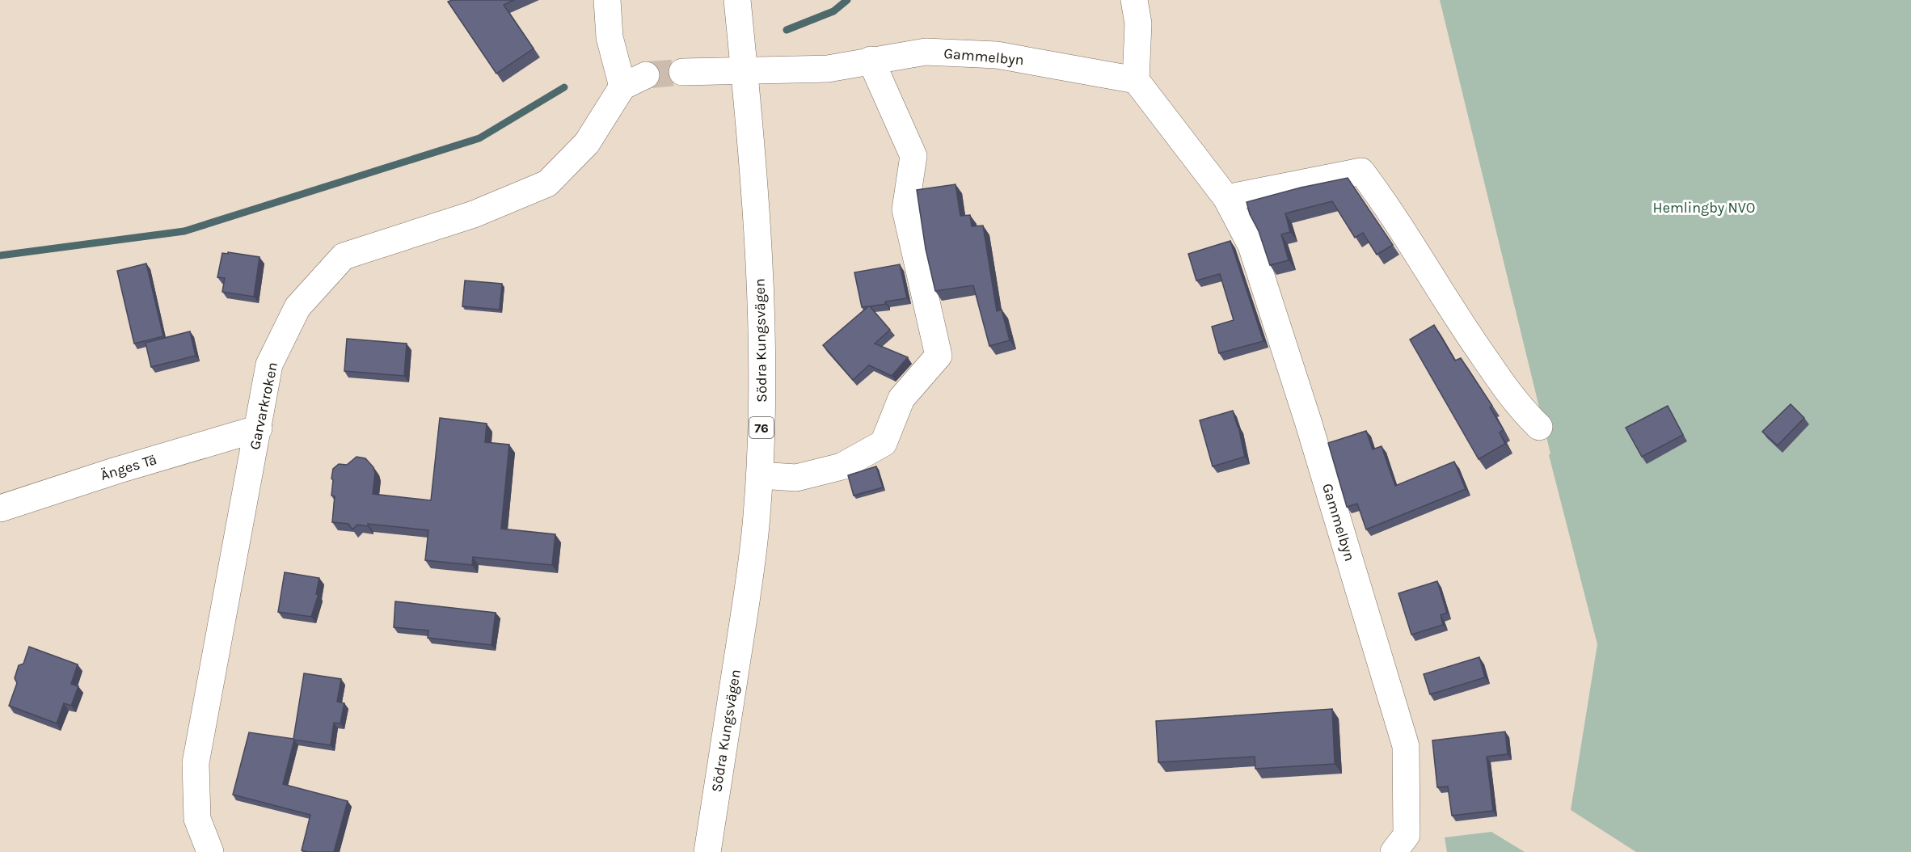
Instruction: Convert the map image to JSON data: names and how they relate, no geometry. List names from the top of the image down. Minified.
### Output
{"streets":{"street":["Gammelbyn","Södra Kungsvägen","Garvarkroken","76","Änges Tä"]},"crossings":[["Gammelbyn","Södra Kungsvägen"],["Garvarkroken","Änges Tä"]],"parks":["Hemlingby NVO"]}
